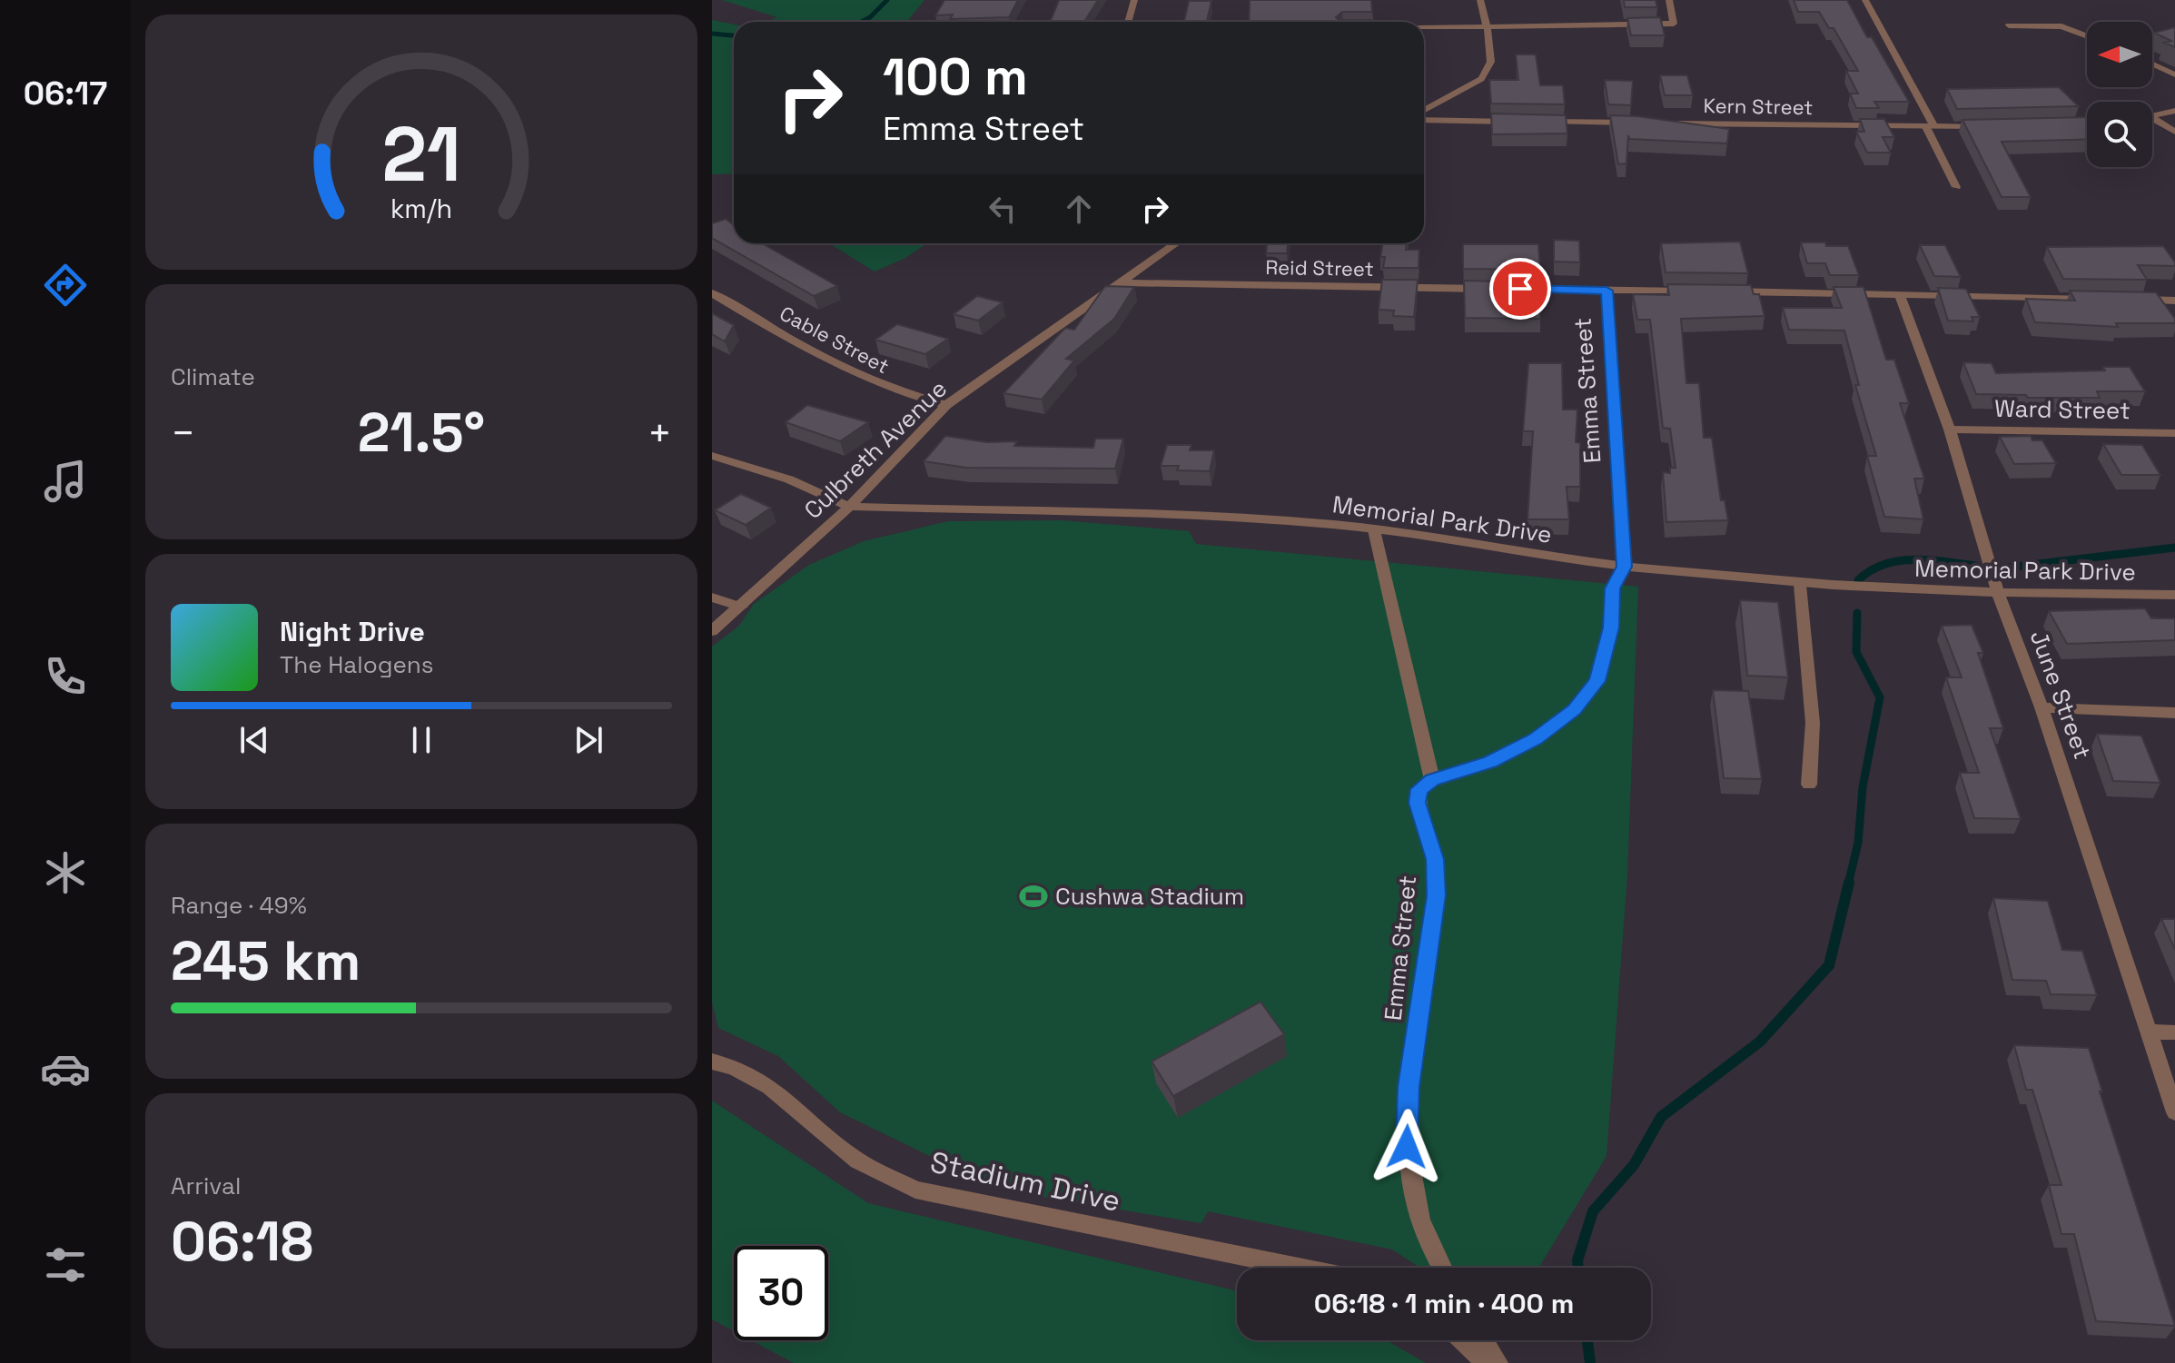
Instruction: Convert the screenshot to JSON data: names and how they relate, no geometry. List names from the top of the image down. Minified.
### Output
{"streets":{"street":["Kern Street","Reid Street","Cable Street","Emma Street","Ward Street","Culbreth Avenue","Memorial Park Drive","June Street","Stadium Drive"]},"crossings":[["Reid Street","Culbreth Avenue"],["Cable Street","Culbreth Avenue"],["Emma Street","Memorial Park Drive"],["Ward Street","June Street"],["Culbreth Avenue","Memorial Park Drive"],["Memorial Park Drive","June Street"]],"places":{"sports":["Cushwa Stadium"]},"north":"left","page":{"tabs":"06:17","turn":["100 m","Emma Street"],"tile":["Climate",["Range · 49%","245 km"],["Arrival","06:18"]],"heat":["−","21.5°","+"],"song":["Night Drive","The Halogens"],"limit":"30","trip":"06:18 · 1 min · 400 m","gauge":["21","km/h"]}}
